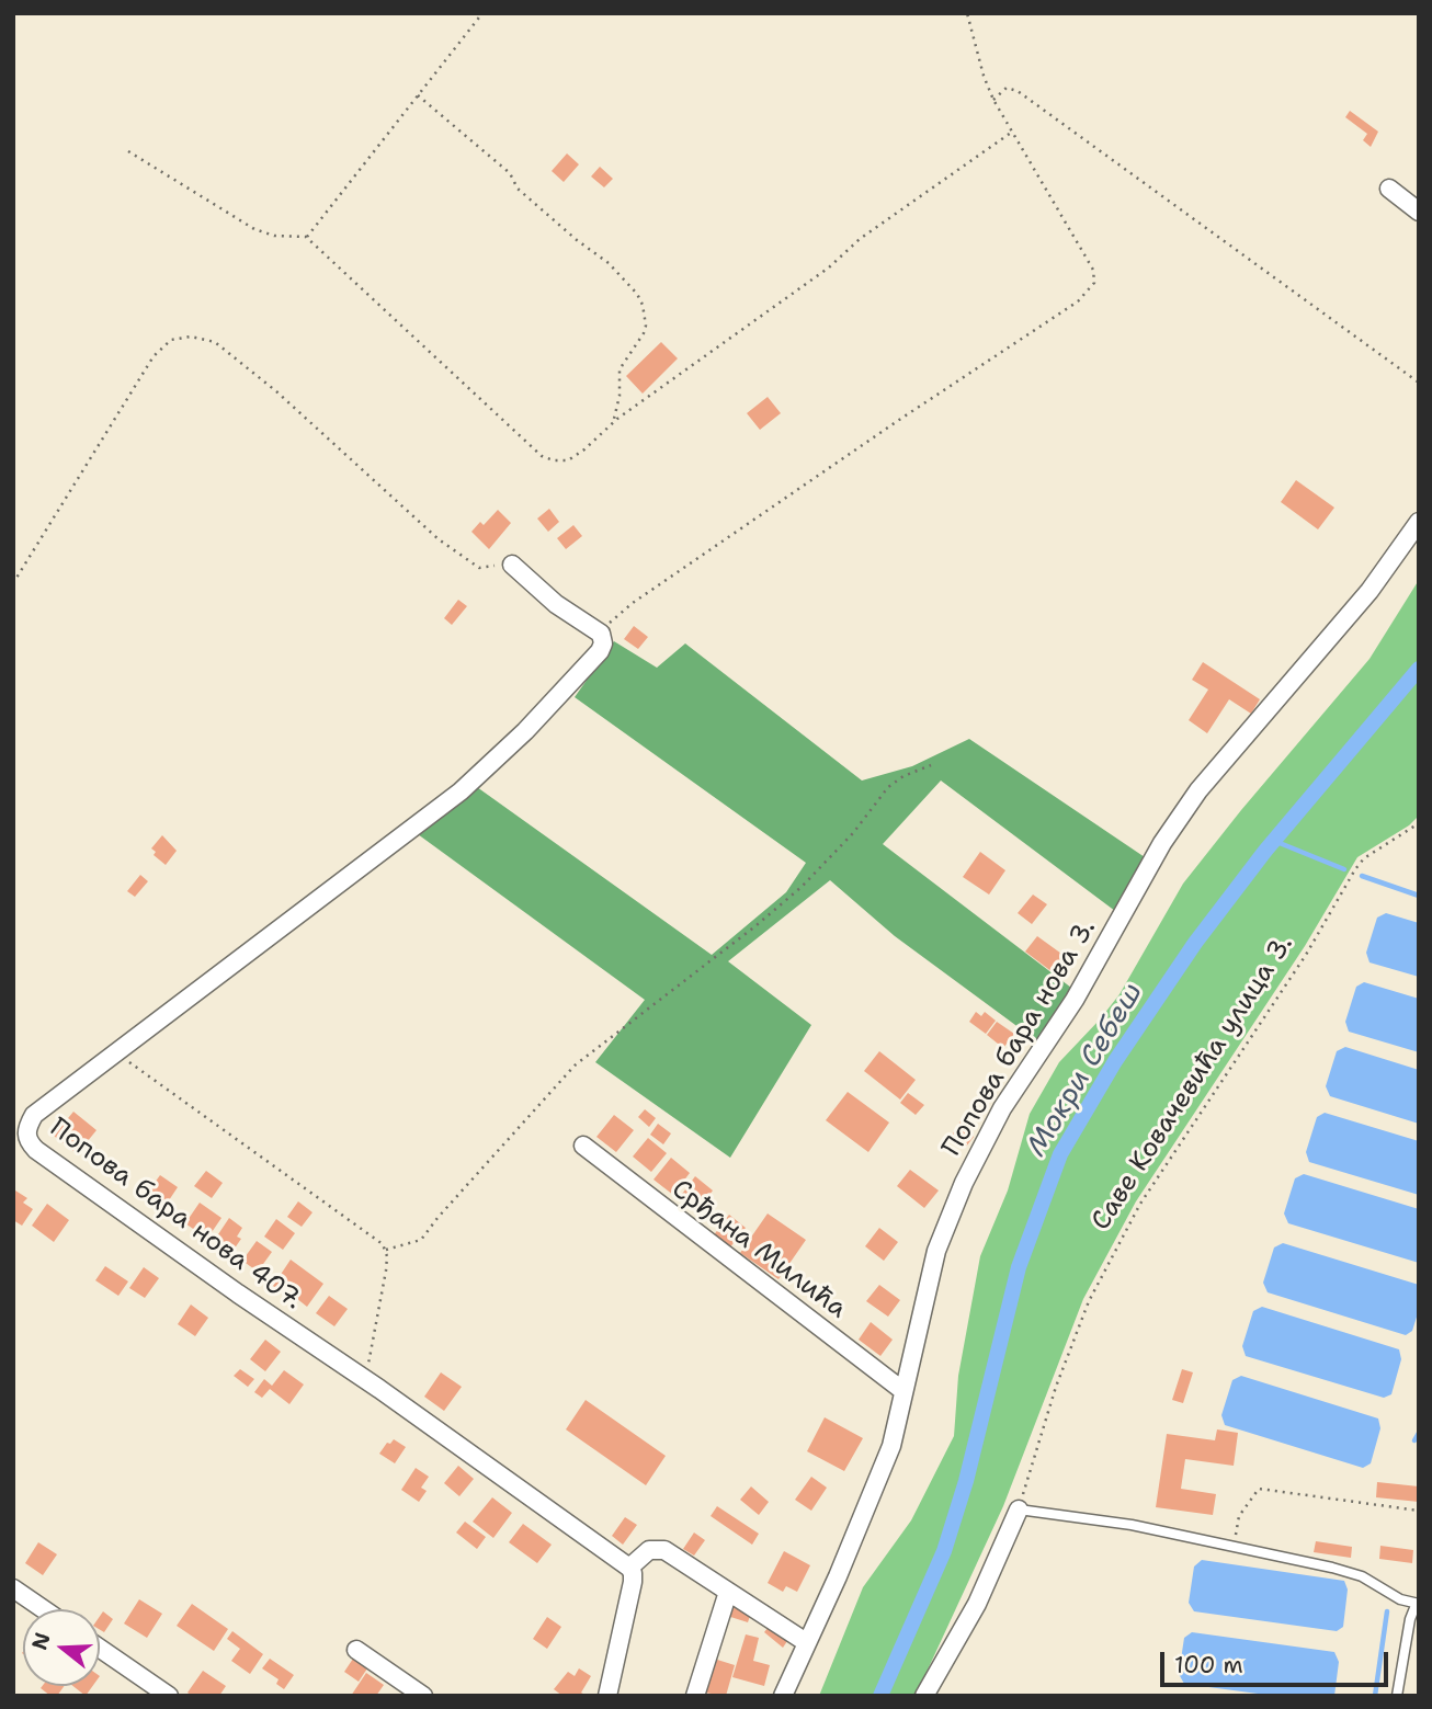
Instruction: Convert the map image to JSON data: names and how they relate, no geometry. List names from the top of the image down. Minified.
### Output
{"streets":{"street":["Попова бара нова 3.","Попова бара нова 407.","Срђана Милића"],"path":["Саве Ковачевића улица 3."]},"crossings":[["Попова бара нова 3.","Срђана Милића"]],"water":["Мокри Себеш"],"scale_bar":"100 m","north":"left"}
